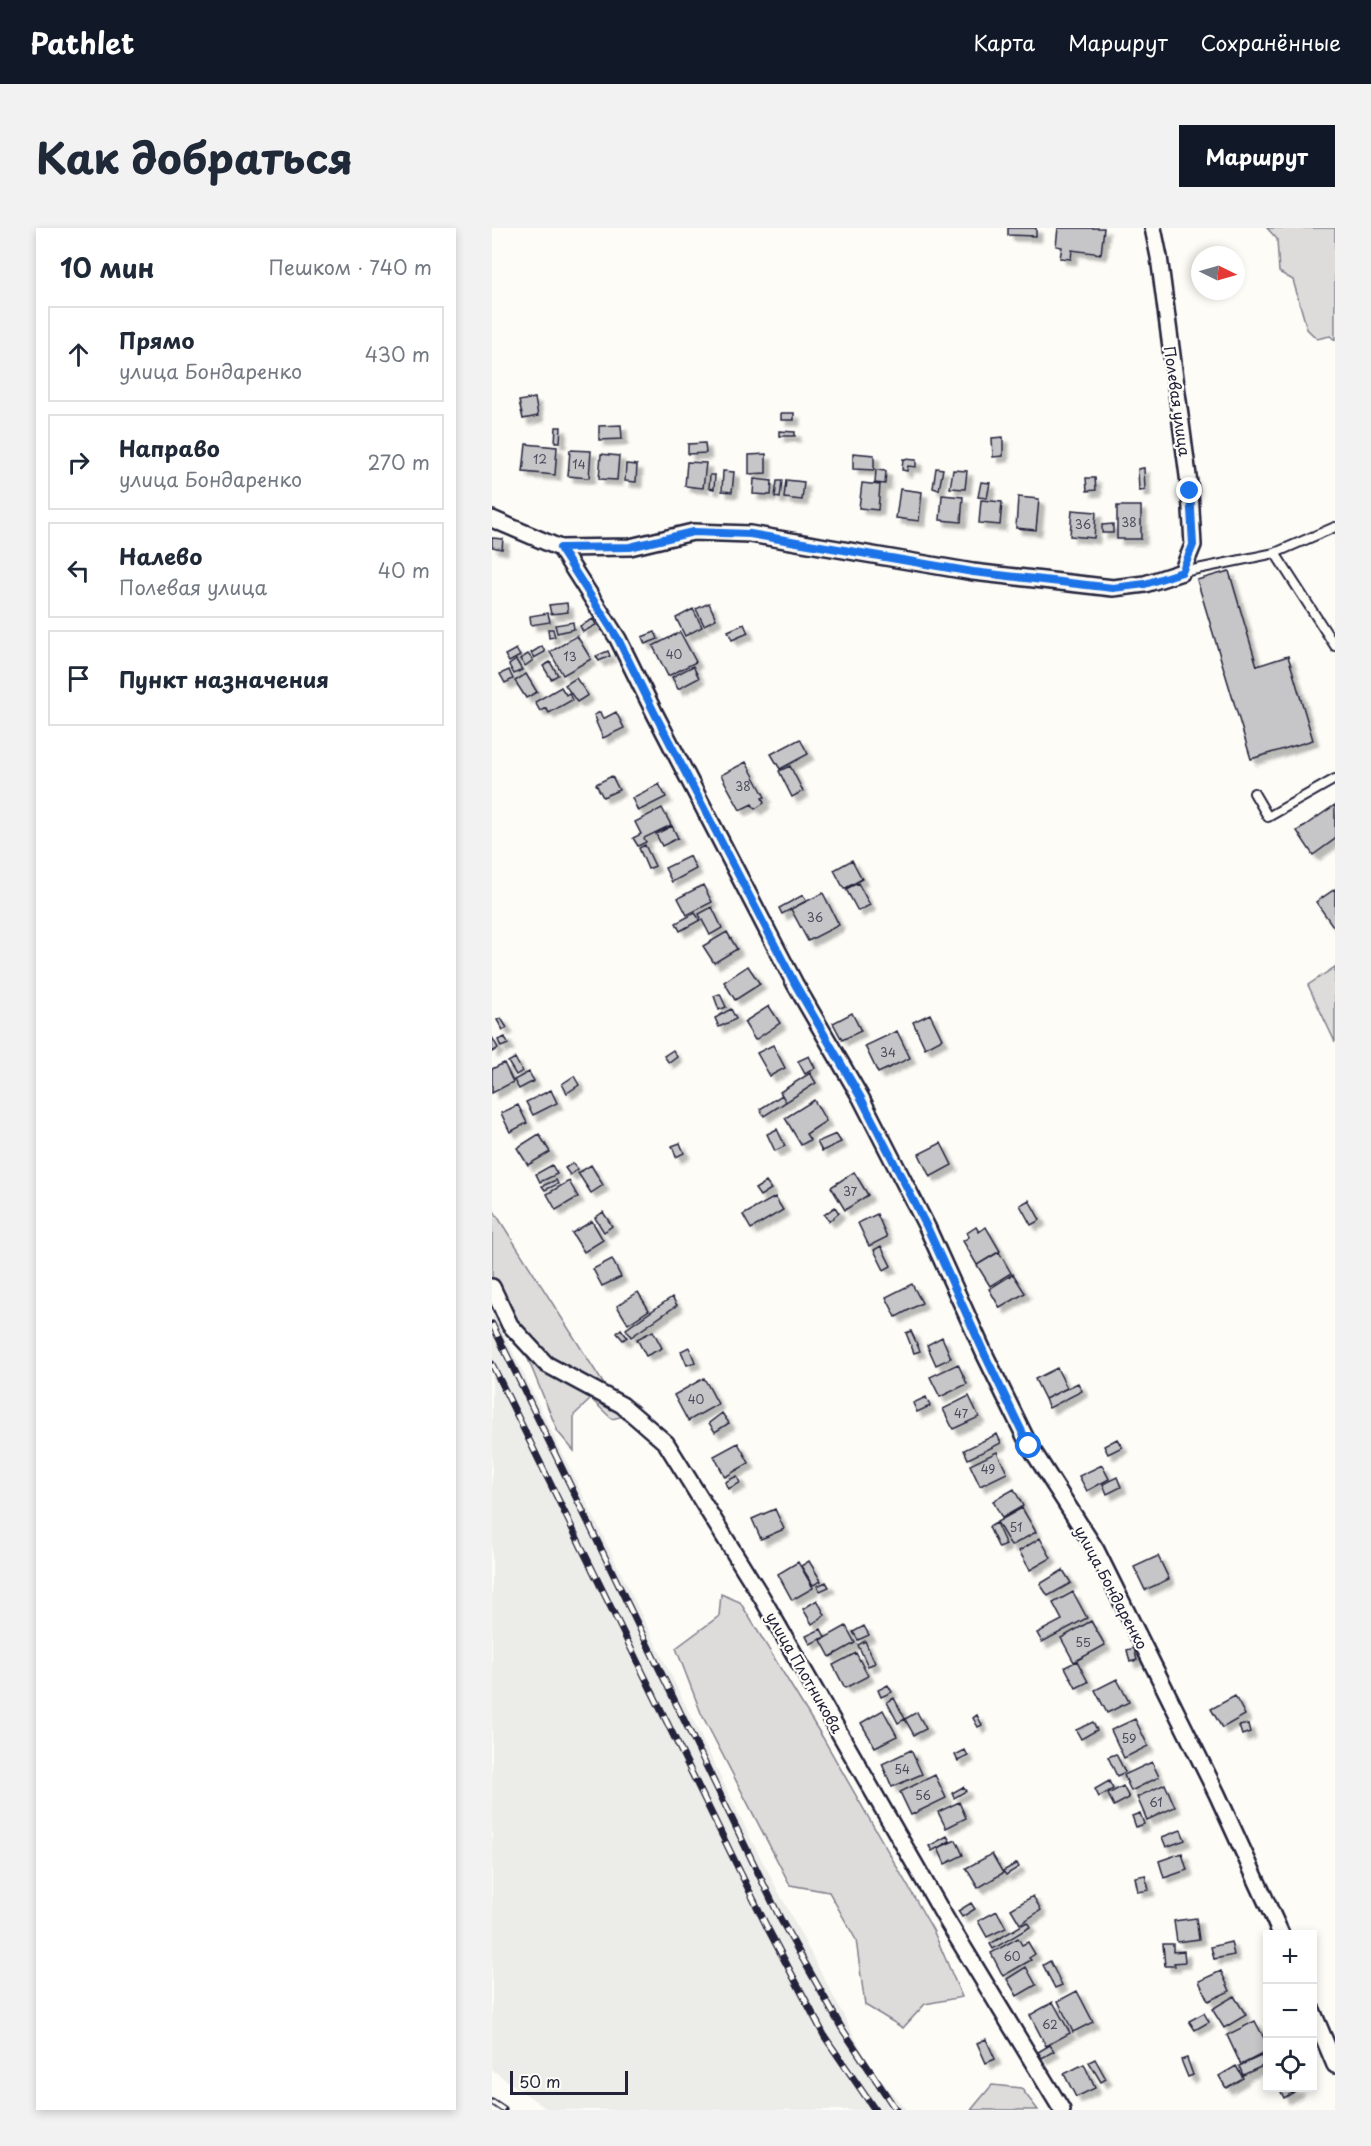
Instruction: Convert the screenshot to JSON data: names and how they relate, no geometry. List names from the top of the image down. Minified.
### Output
{"streets":{"street":["Полевая улица","улица Бондаренко","улица Плотникова"]},"house_numbers":["12","14","38","36","40","13","38","36","34","37","40","47","49","51","55","59","54","56","61","60","62"],"scale_bar":"50 m","north":"right","page":{"header":"Pathlet","nav":["Карта","Маршрут","Сохранённые"],"title":"Как добраться","buttons":"Маршрут","heading":["10 мин","Пешком · 740 m"],"list":[["Прямо","улица Бондаренко","430 m"],["Направо","улица Бондаренко","270 m"],["Налево","Полевая улица","40 m"],"Пункт назначения"],"map_buttons":["+","−"],"scale":"50 m"}}
